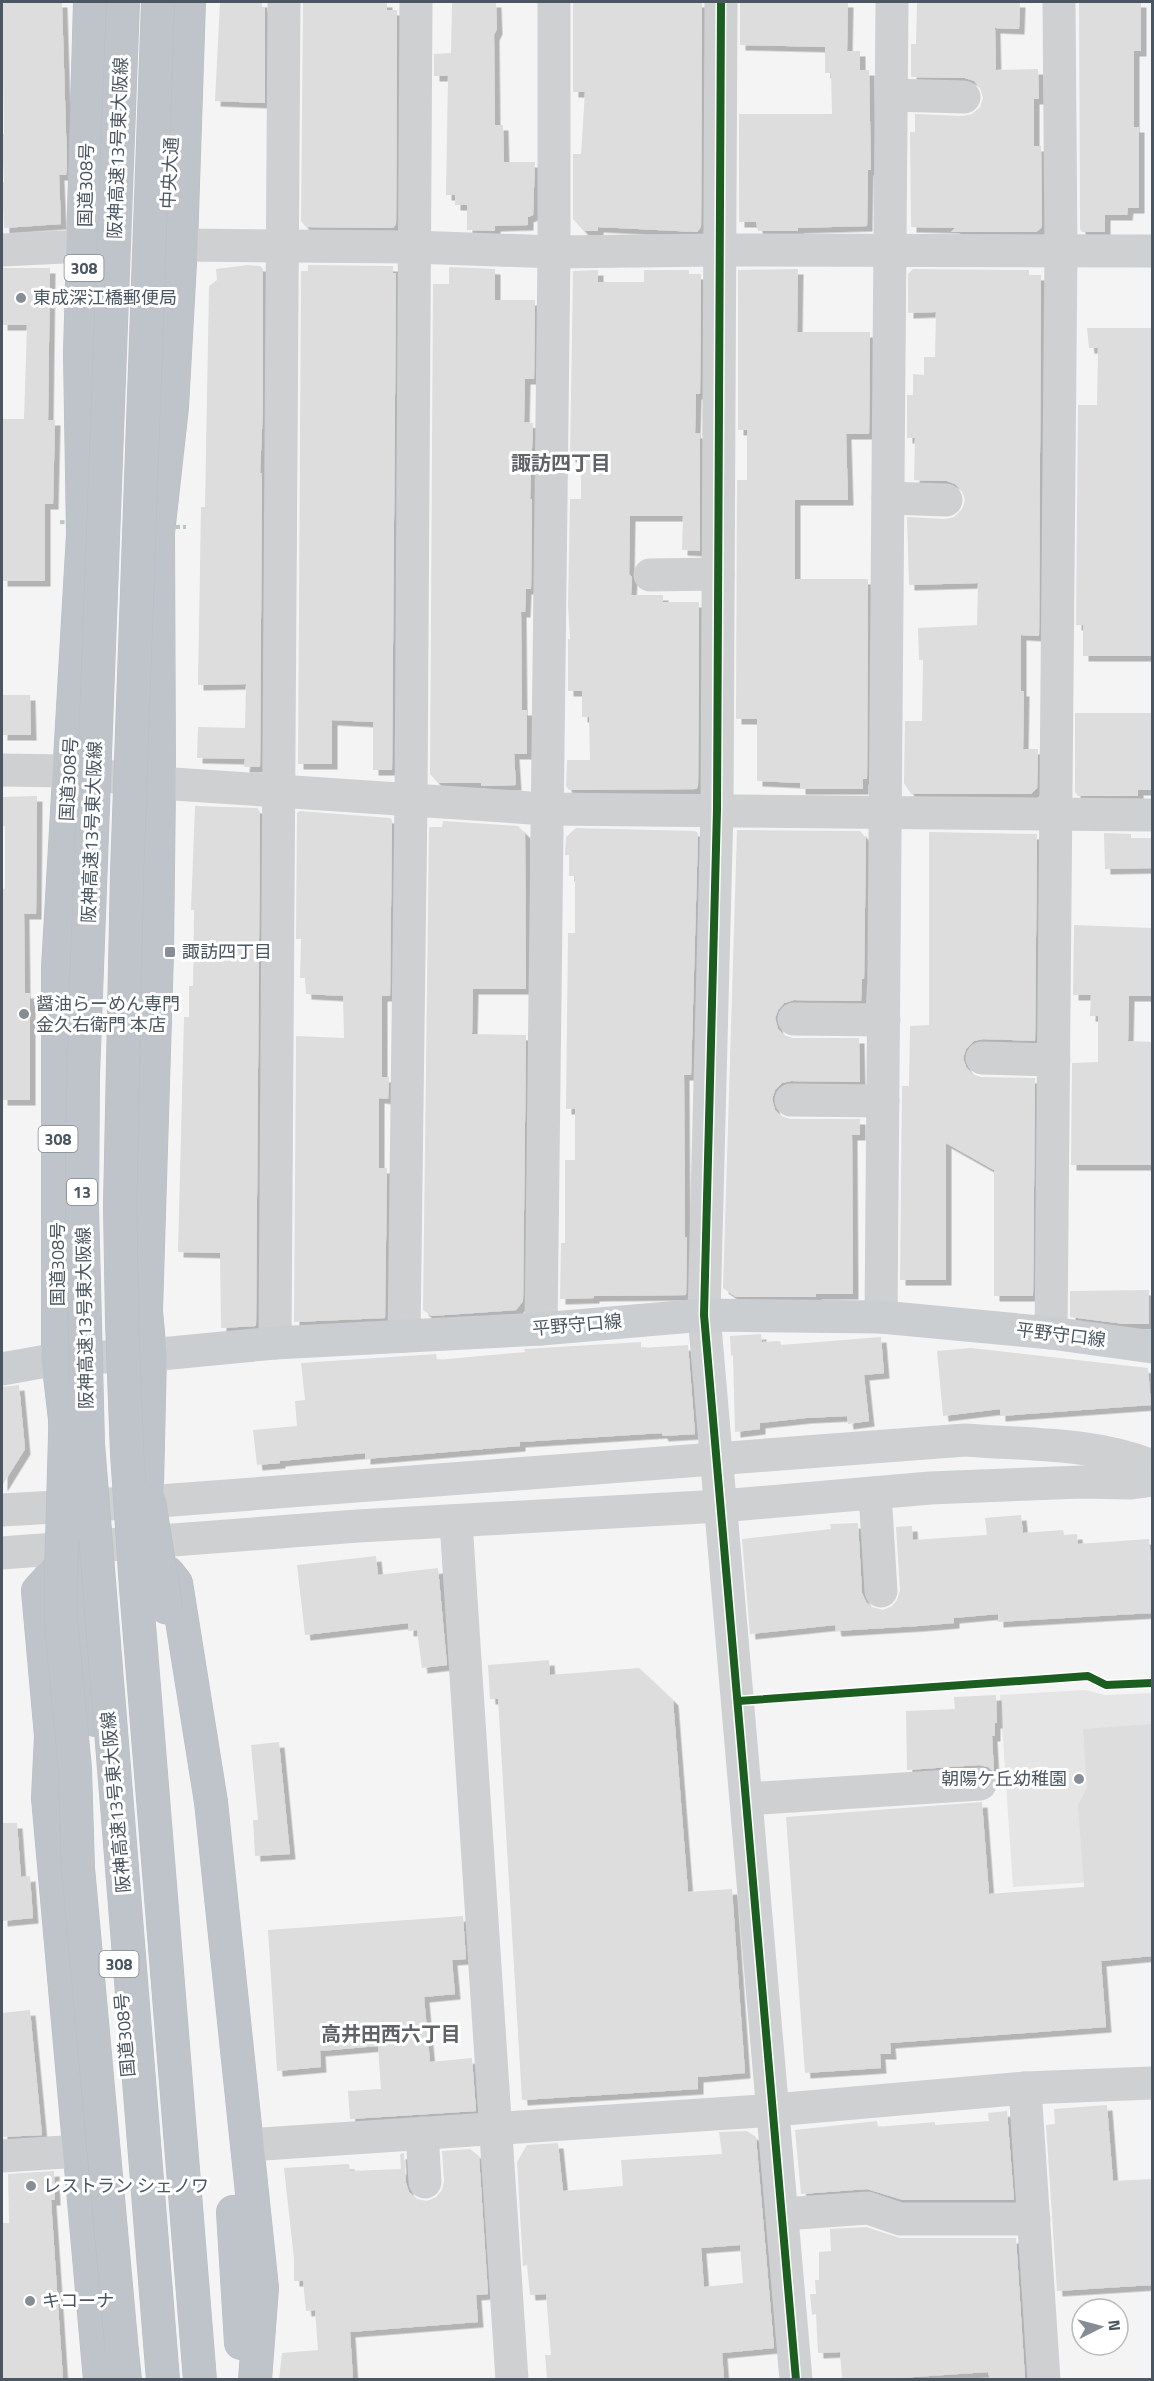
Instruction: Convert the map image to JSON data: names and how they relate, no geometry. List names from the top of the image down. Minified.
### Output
{"streets":{"highway":["阪神高速13号東大阪線","国道308号","308","13"],"main road":["中央大通","平野守口線"]},"crossings":[["国道308号","平野守口線"]],"districts":["諏訪四丁目","高井田西六丁目"],"places":{"other":["東成深江橋郵便局","醤油らーめん専門 金久右衛門 本店","朝陽ケ丘幼稚園","レストラン シェノワ","キコーナ"],"transit":["諏訪四丁目"]},"north":"right"}
